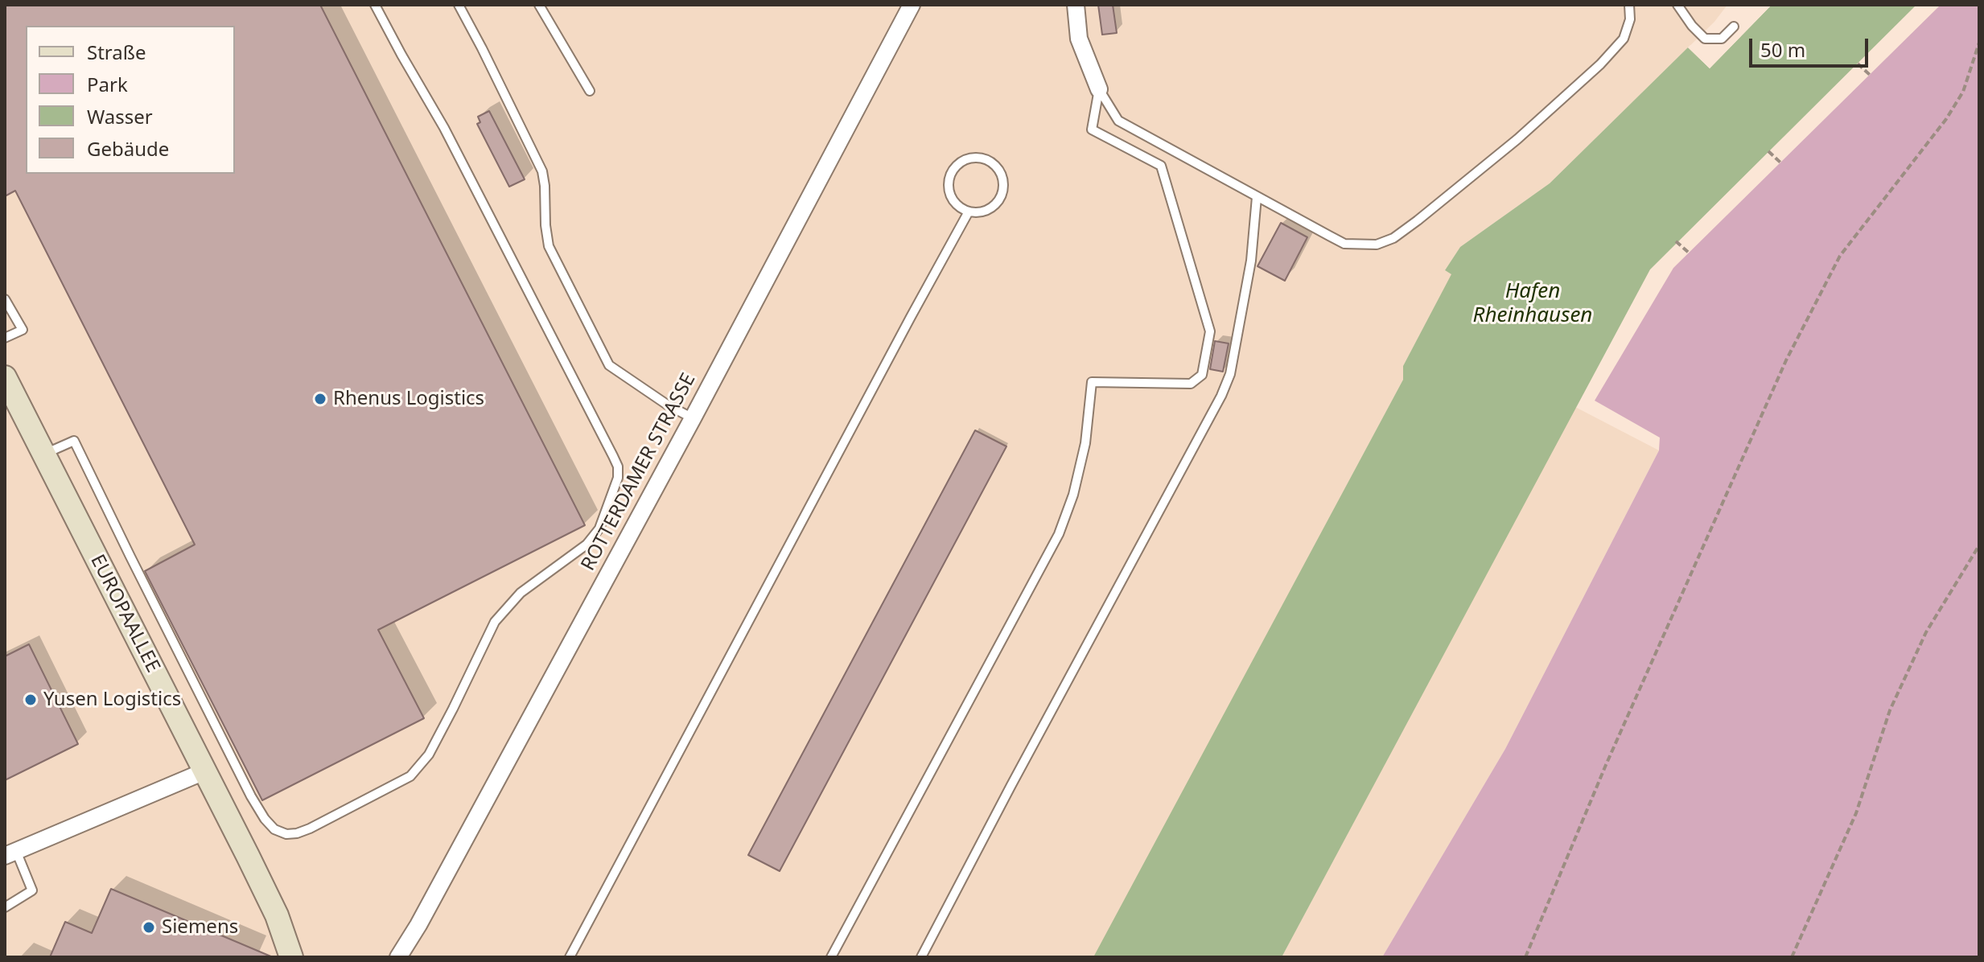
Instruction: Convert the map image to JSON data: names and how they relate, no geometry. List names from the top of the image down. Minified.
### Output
{"streets":{"main road":["EUROPAALLEE"],"street":["ROTTERDAMER STRASSE"]},"water":["Hafen Rheinhausen"],"places":["Rhenus Logistics","Yusen Logistics","Siemens"],"legend":["Straße","Park","Wasser","Gebäude"],"scale_bar":"50 m"}
